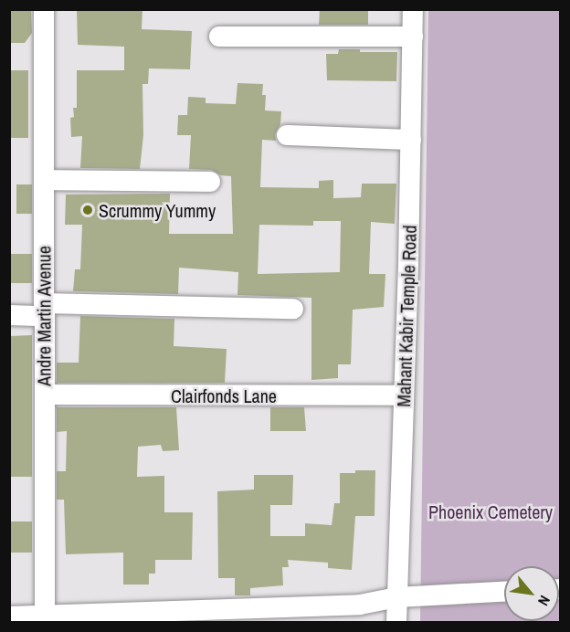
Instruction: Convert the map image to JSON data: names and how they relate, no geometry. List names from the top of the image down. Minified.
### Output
{"streets":{"street":["Andre Martin Avenue","Mahant Kabir Temple Road","Clairfonds Lane"]},"crossings":[["Andre Martin Avenue","Clairfonds Lane"],["Mahant Kabir Temple Road","Clairfonds Lane"]],"parks":["Phoenix Cemetery"],"places":["Scrummy Yummy"],"north":"bottom right"}
